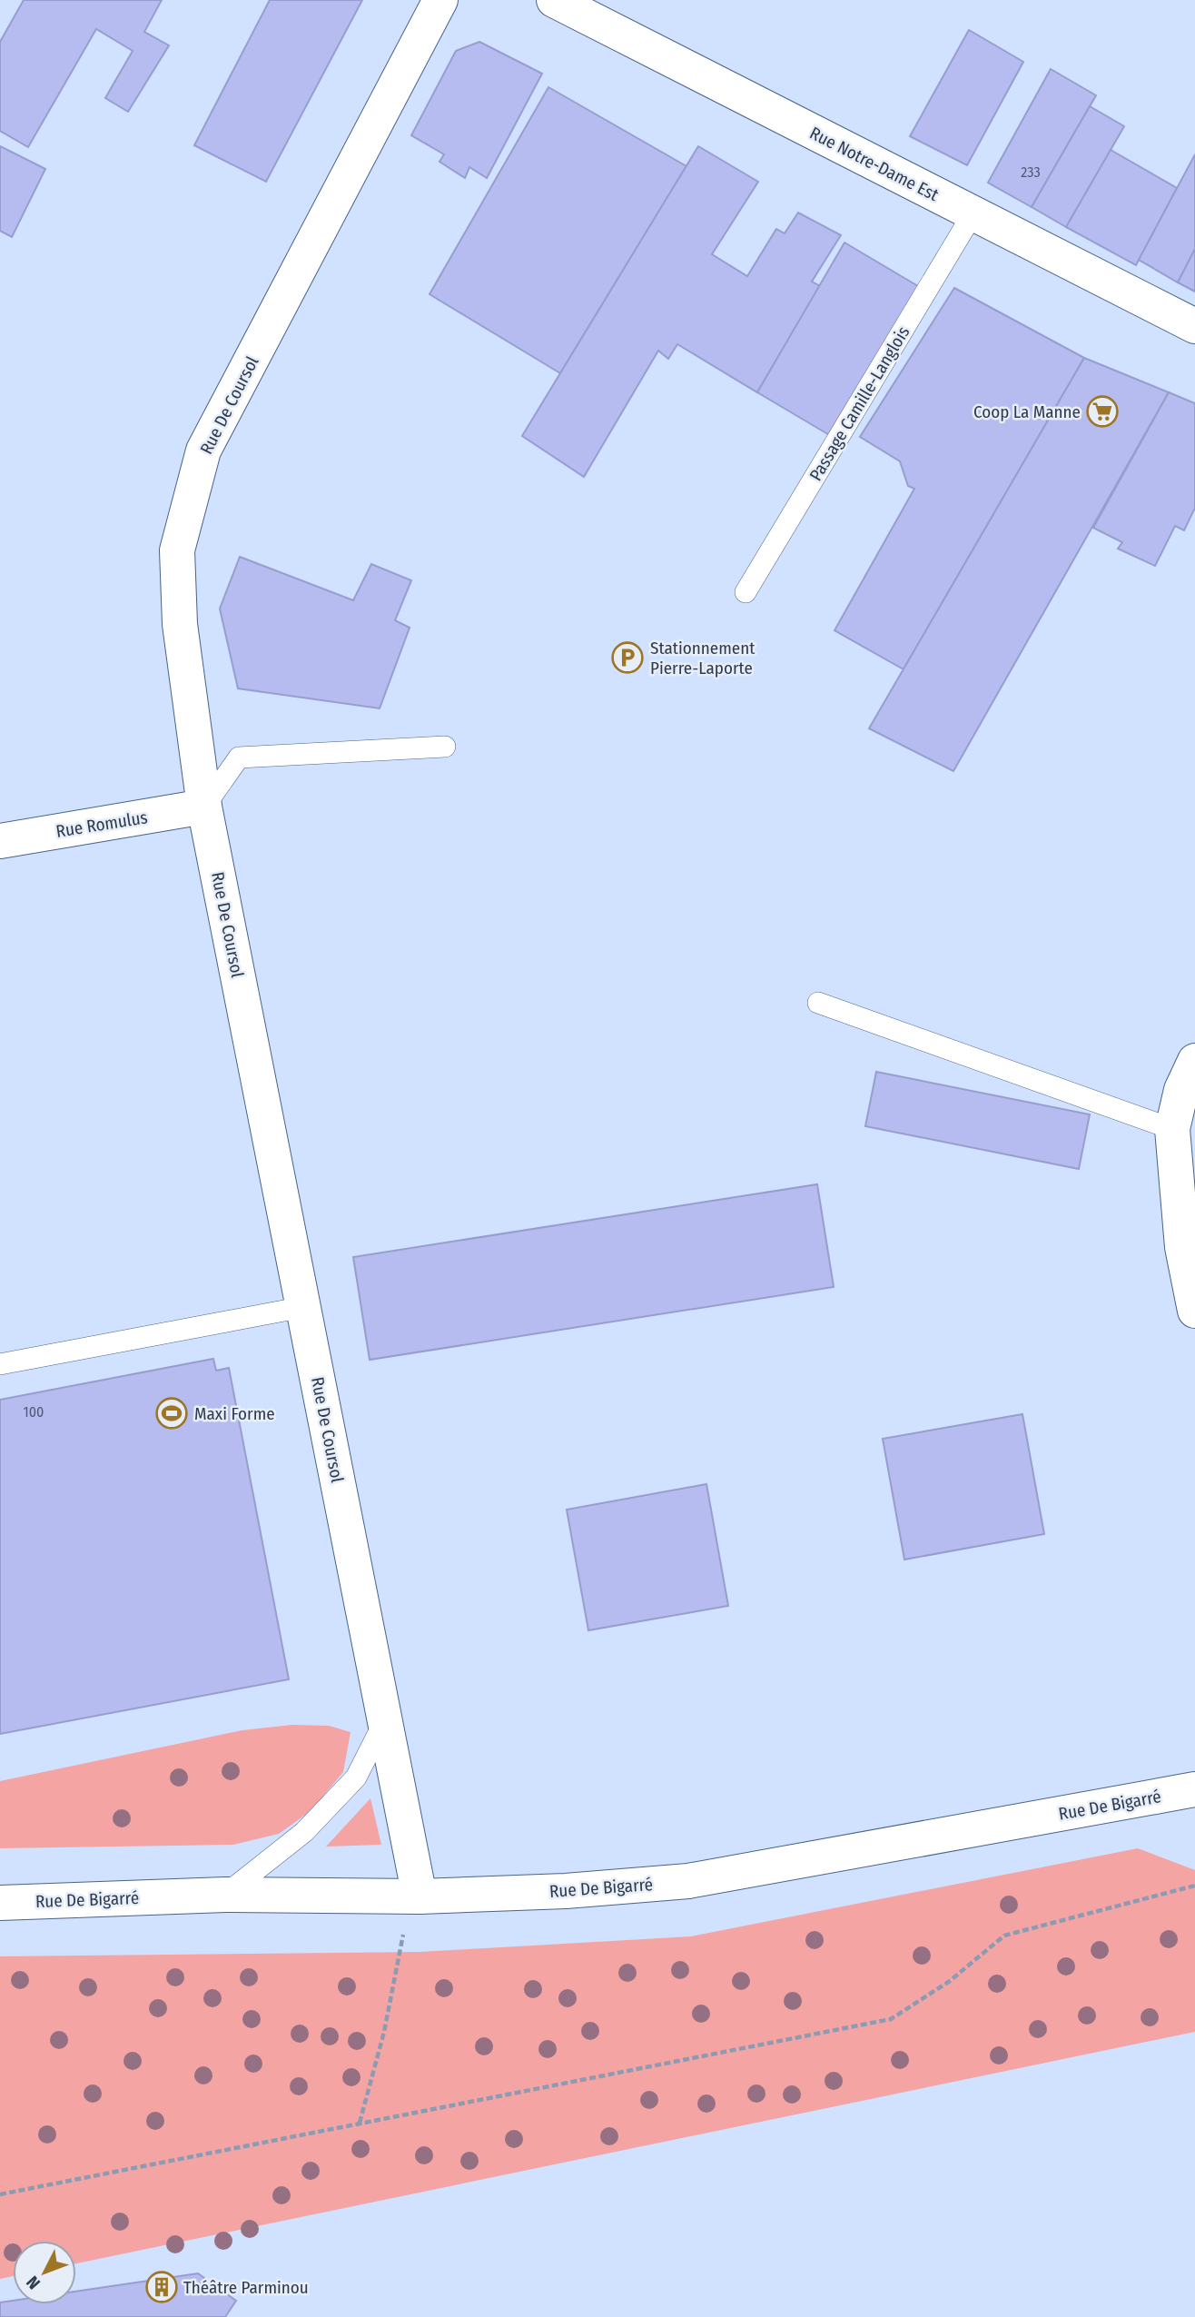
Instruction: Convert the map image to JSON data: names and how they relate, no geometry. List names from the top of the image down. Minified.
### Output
{"streets":{"street":["Rue Notre-Dame Est","Rue De Coursol","Rue Romulus","Rue De Bigarré"],"lane":["Passage Camille-Langlois"]},"crossings":[["Rue Notre-Dame Est","Passage Camille-Langlois"],["Rue De Coursol","Rue Romulus"],["Rue De Coursol","Rue De Bigarré"]],"places":{"supermarket":["Coop La Manne"],"parking":["Stationnement Pierre-Laporte"],"sports":["Maxi Forme"],"building":["Théâtre Parminou"]},"house_numbers":["233","100"],"north":"bottom left"}
